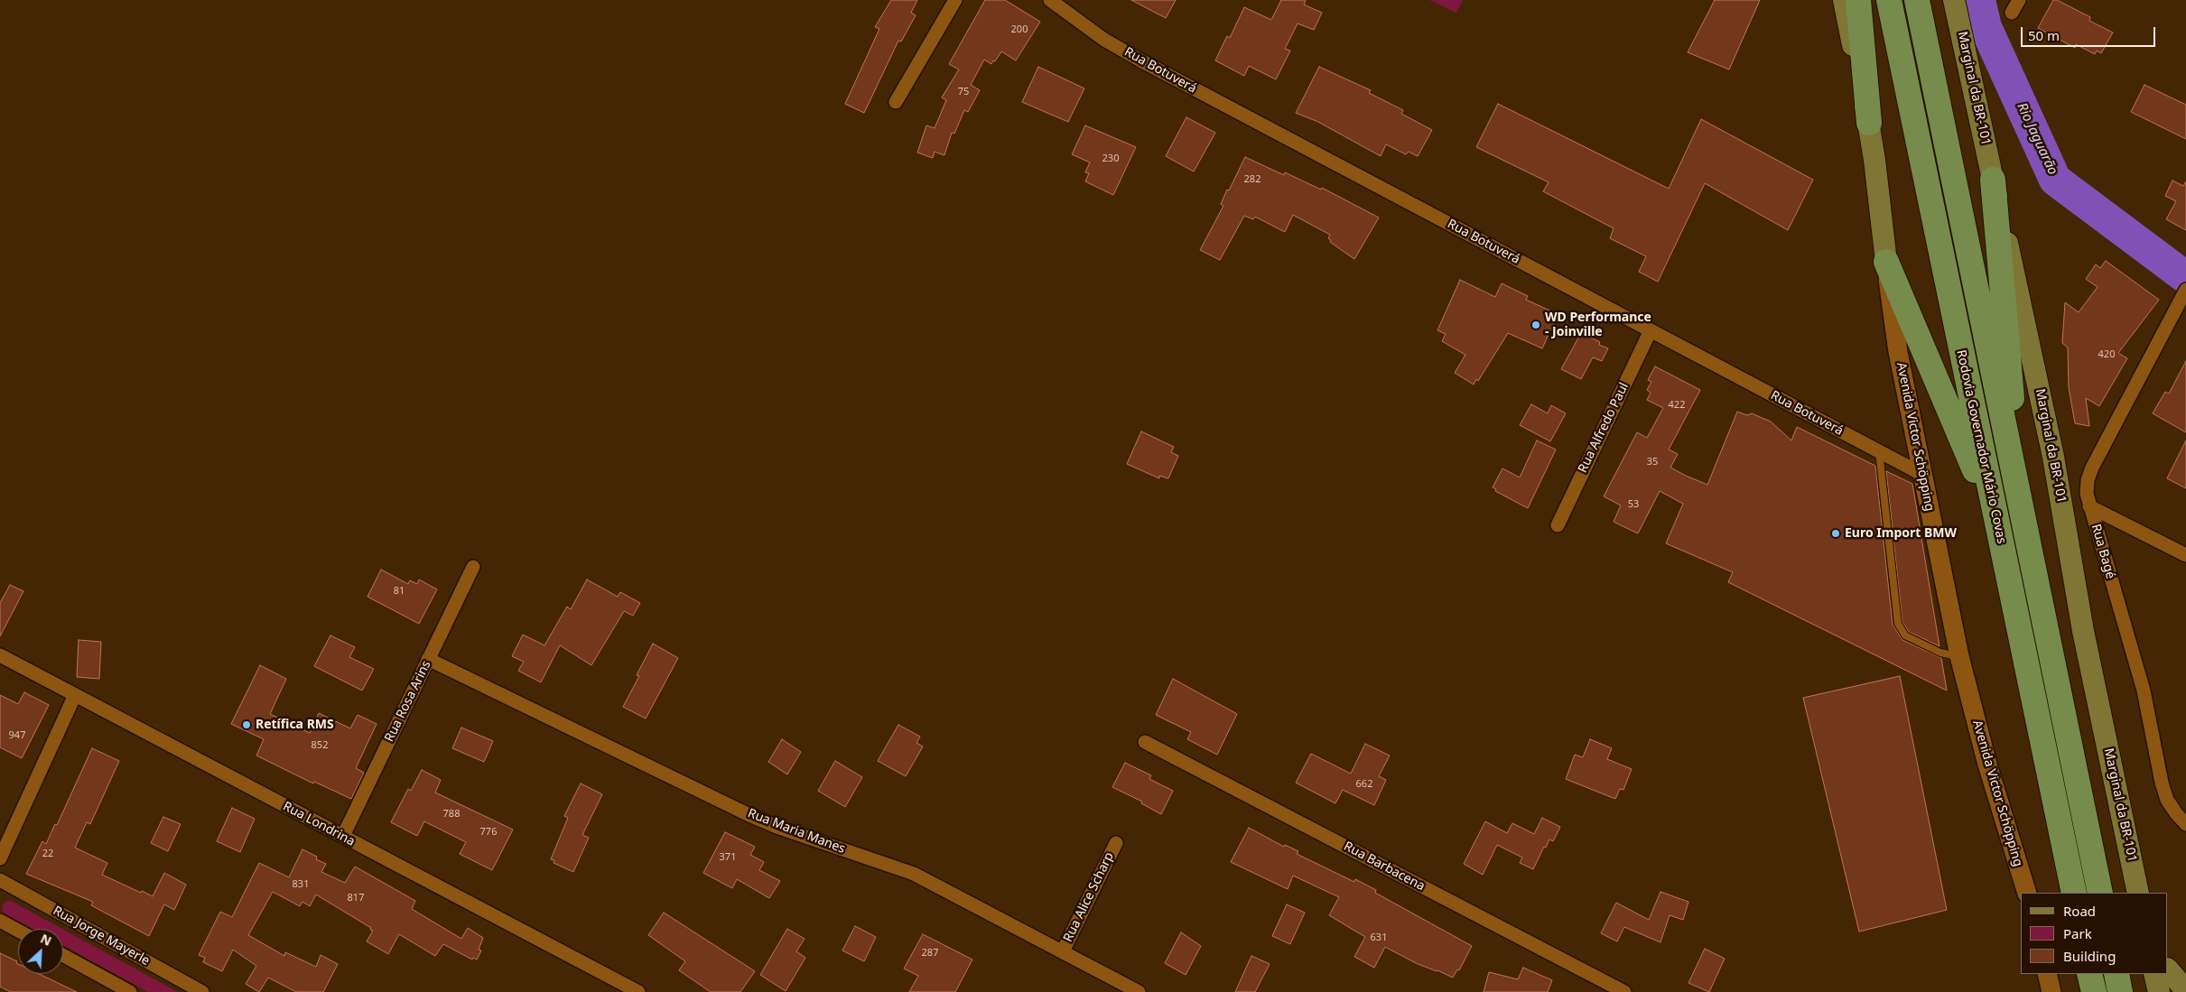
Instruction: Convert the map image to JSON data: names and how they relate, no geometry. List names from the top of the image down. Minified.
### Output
{"streets":{"highway":["Rodovia Governador Mário Covas"],"main road":["Marginal da BR-101","Avenida Victor Schöpping"],"street":["Rua Botuverá","Rua Alfredo Paul","Rua Bagé","Rua Rosa Arins","Rua Londrina","Rua Maria Manes","Rua Barbacena","Rua Alice Scharp","Rua Jorge Mayerle"]},"crossings":[["Rua Botuverá","Rua Alfredo Paul"],["Rua Botuverá","Avenida Victor Schöpping"],["Rua Rosa Arins","Rua Londrina"],["Rua Rosa Arins","Rua Maria Manes"],["Rua Maria Manes","Rua Alice Scharp"]],"water":["Rio Jaguarão"],"places":["WD Performance - Joinville","Euro Import BMW","Retífica RMS"],"house_numbers":["200","75","230","282","420","422","35","53","81","947","852","662","788","776","22","371","831","817","631","287"],"legend":["Road","Park","Building"],"scale_bar":"50 m","north":"top right"}
